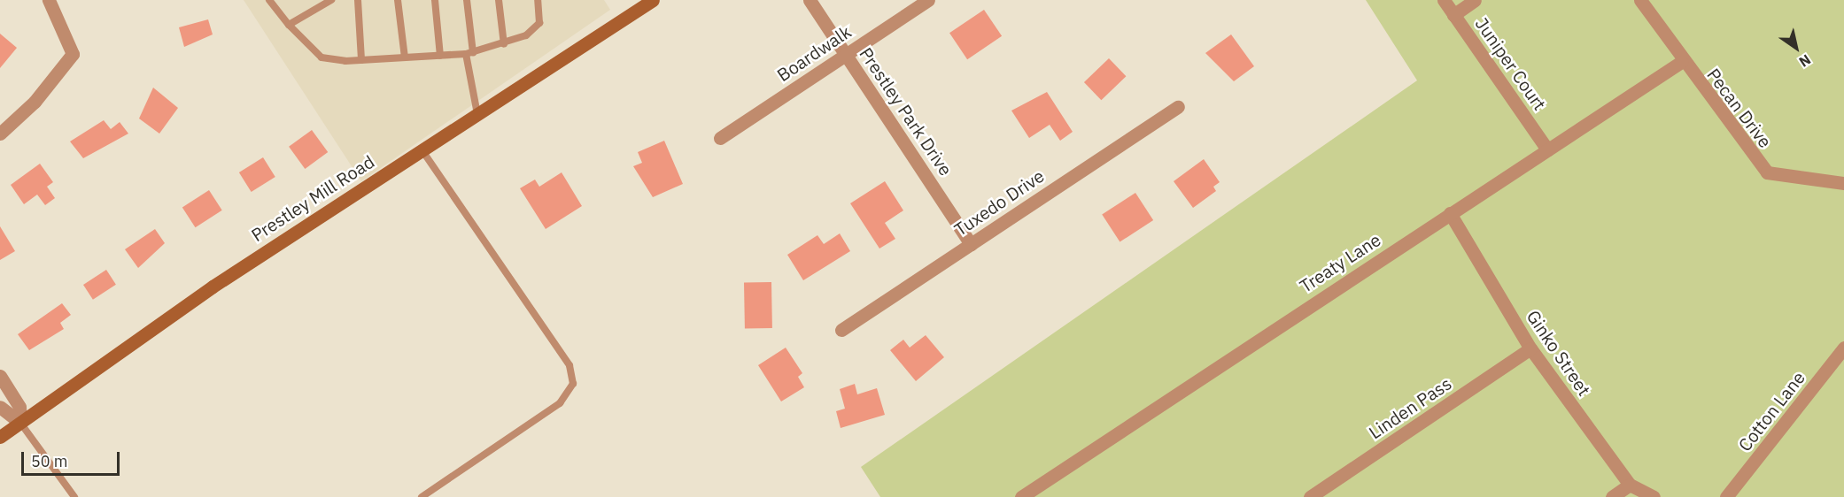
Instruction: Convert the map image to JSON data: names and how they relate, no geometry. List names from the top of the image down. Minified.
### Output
{"streets":{"street":["Boardwalk","Juniper Court","Pecan Drive","Prestley Park Drive","Prestley Mill Road","Tuxedo Drive","Treaty Lane","Ginko Street","Linden Pass","Cotton Lane"]},"crossings":[["Boardwalk","Prestley Park Drive"],["Juniper Court","Treaty Lane"],["Pecan Drive","Treaty Lane"],["Prestley Park Drive","Tuxedo Drive"],["Treaty Lane","Ginko Street"],["Ginko Street","Linden Pass"]],"scale_bar":"50 m","north":"bottom right"}
